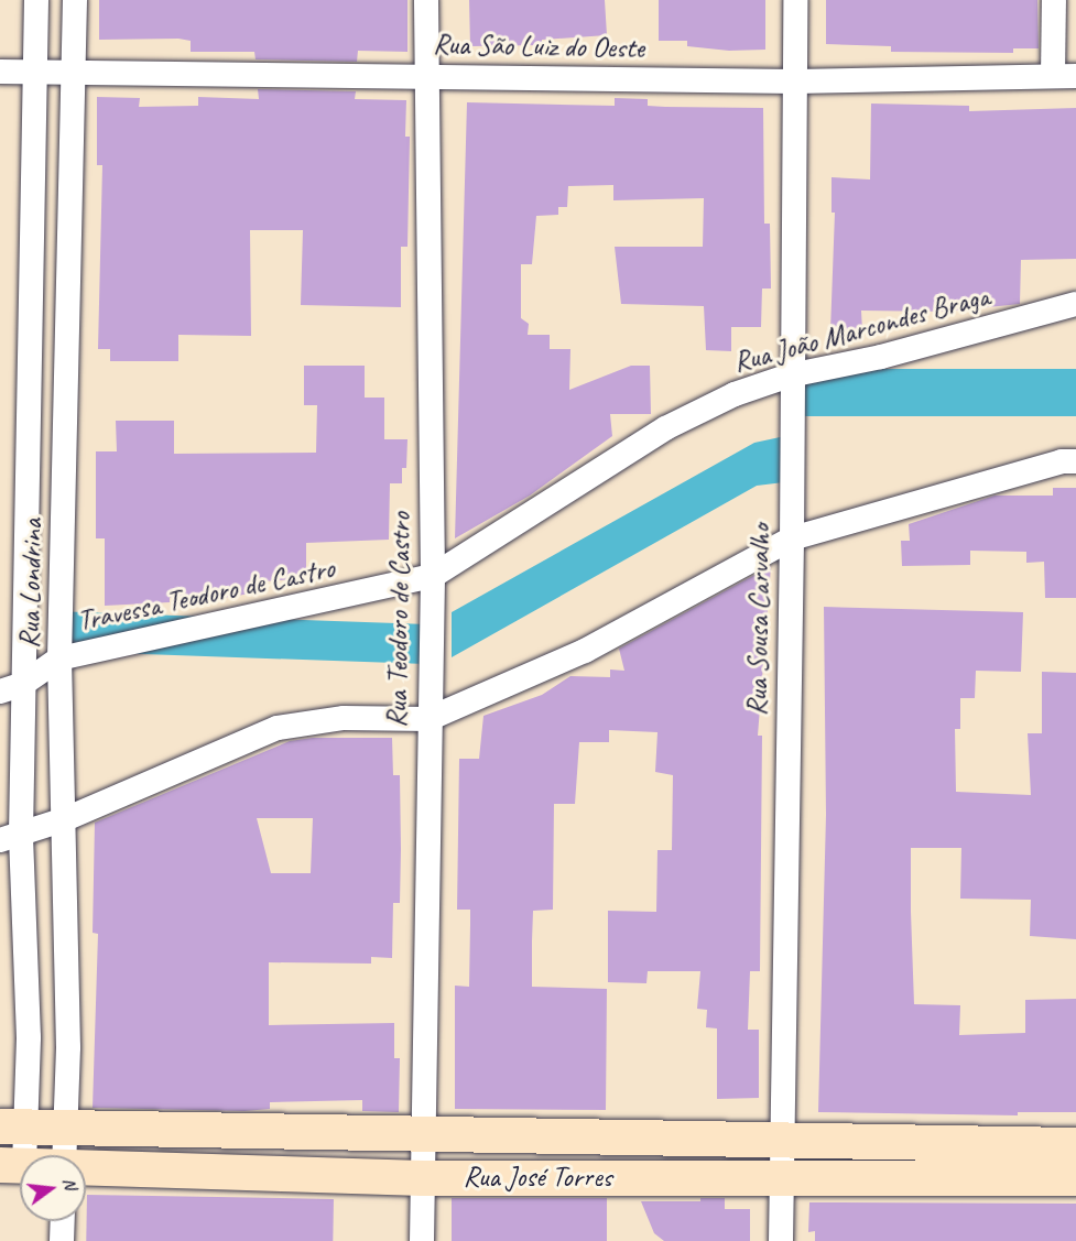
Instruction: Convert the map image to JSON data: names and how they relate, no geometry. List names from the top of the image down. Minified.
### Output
{"streets":{"street":["Rua São Luiz do Oeste","Rua João Marcondes Braga","Rua Londrina","Travessa Teodoro de Castro","Rua Teodoro de Castro","Rua Sousa Carvalho","Rua José Torres"]},"crossings":[["Rua São Luiz do Oeste","Rua Londrina"],["Rua São Luiz do Oeste","Rua Teodoro de Castro"],["Rua São Luiz do Oeste","Rua Sousa Carvalho"],["Rua João Marcondes Braga","Travessa Teodoro de Castro"],["Rua João Marcondes Braga","Rua Teodoro de Castro"],["Rua João Marcondes Braga","Rua Sousa Carvalho"],["Rua Londrina","Travessa Teodoro de Castro"],["Rua Londrina","Rua José Torres"],["Travessa Teodoro de Castro","Rua Teodoro de Castro"],["Rua Teodoro de Castro","Rua José Torres"],["Rua Sousa Carvalho","Rua José Torres"]],"north":"right"}
